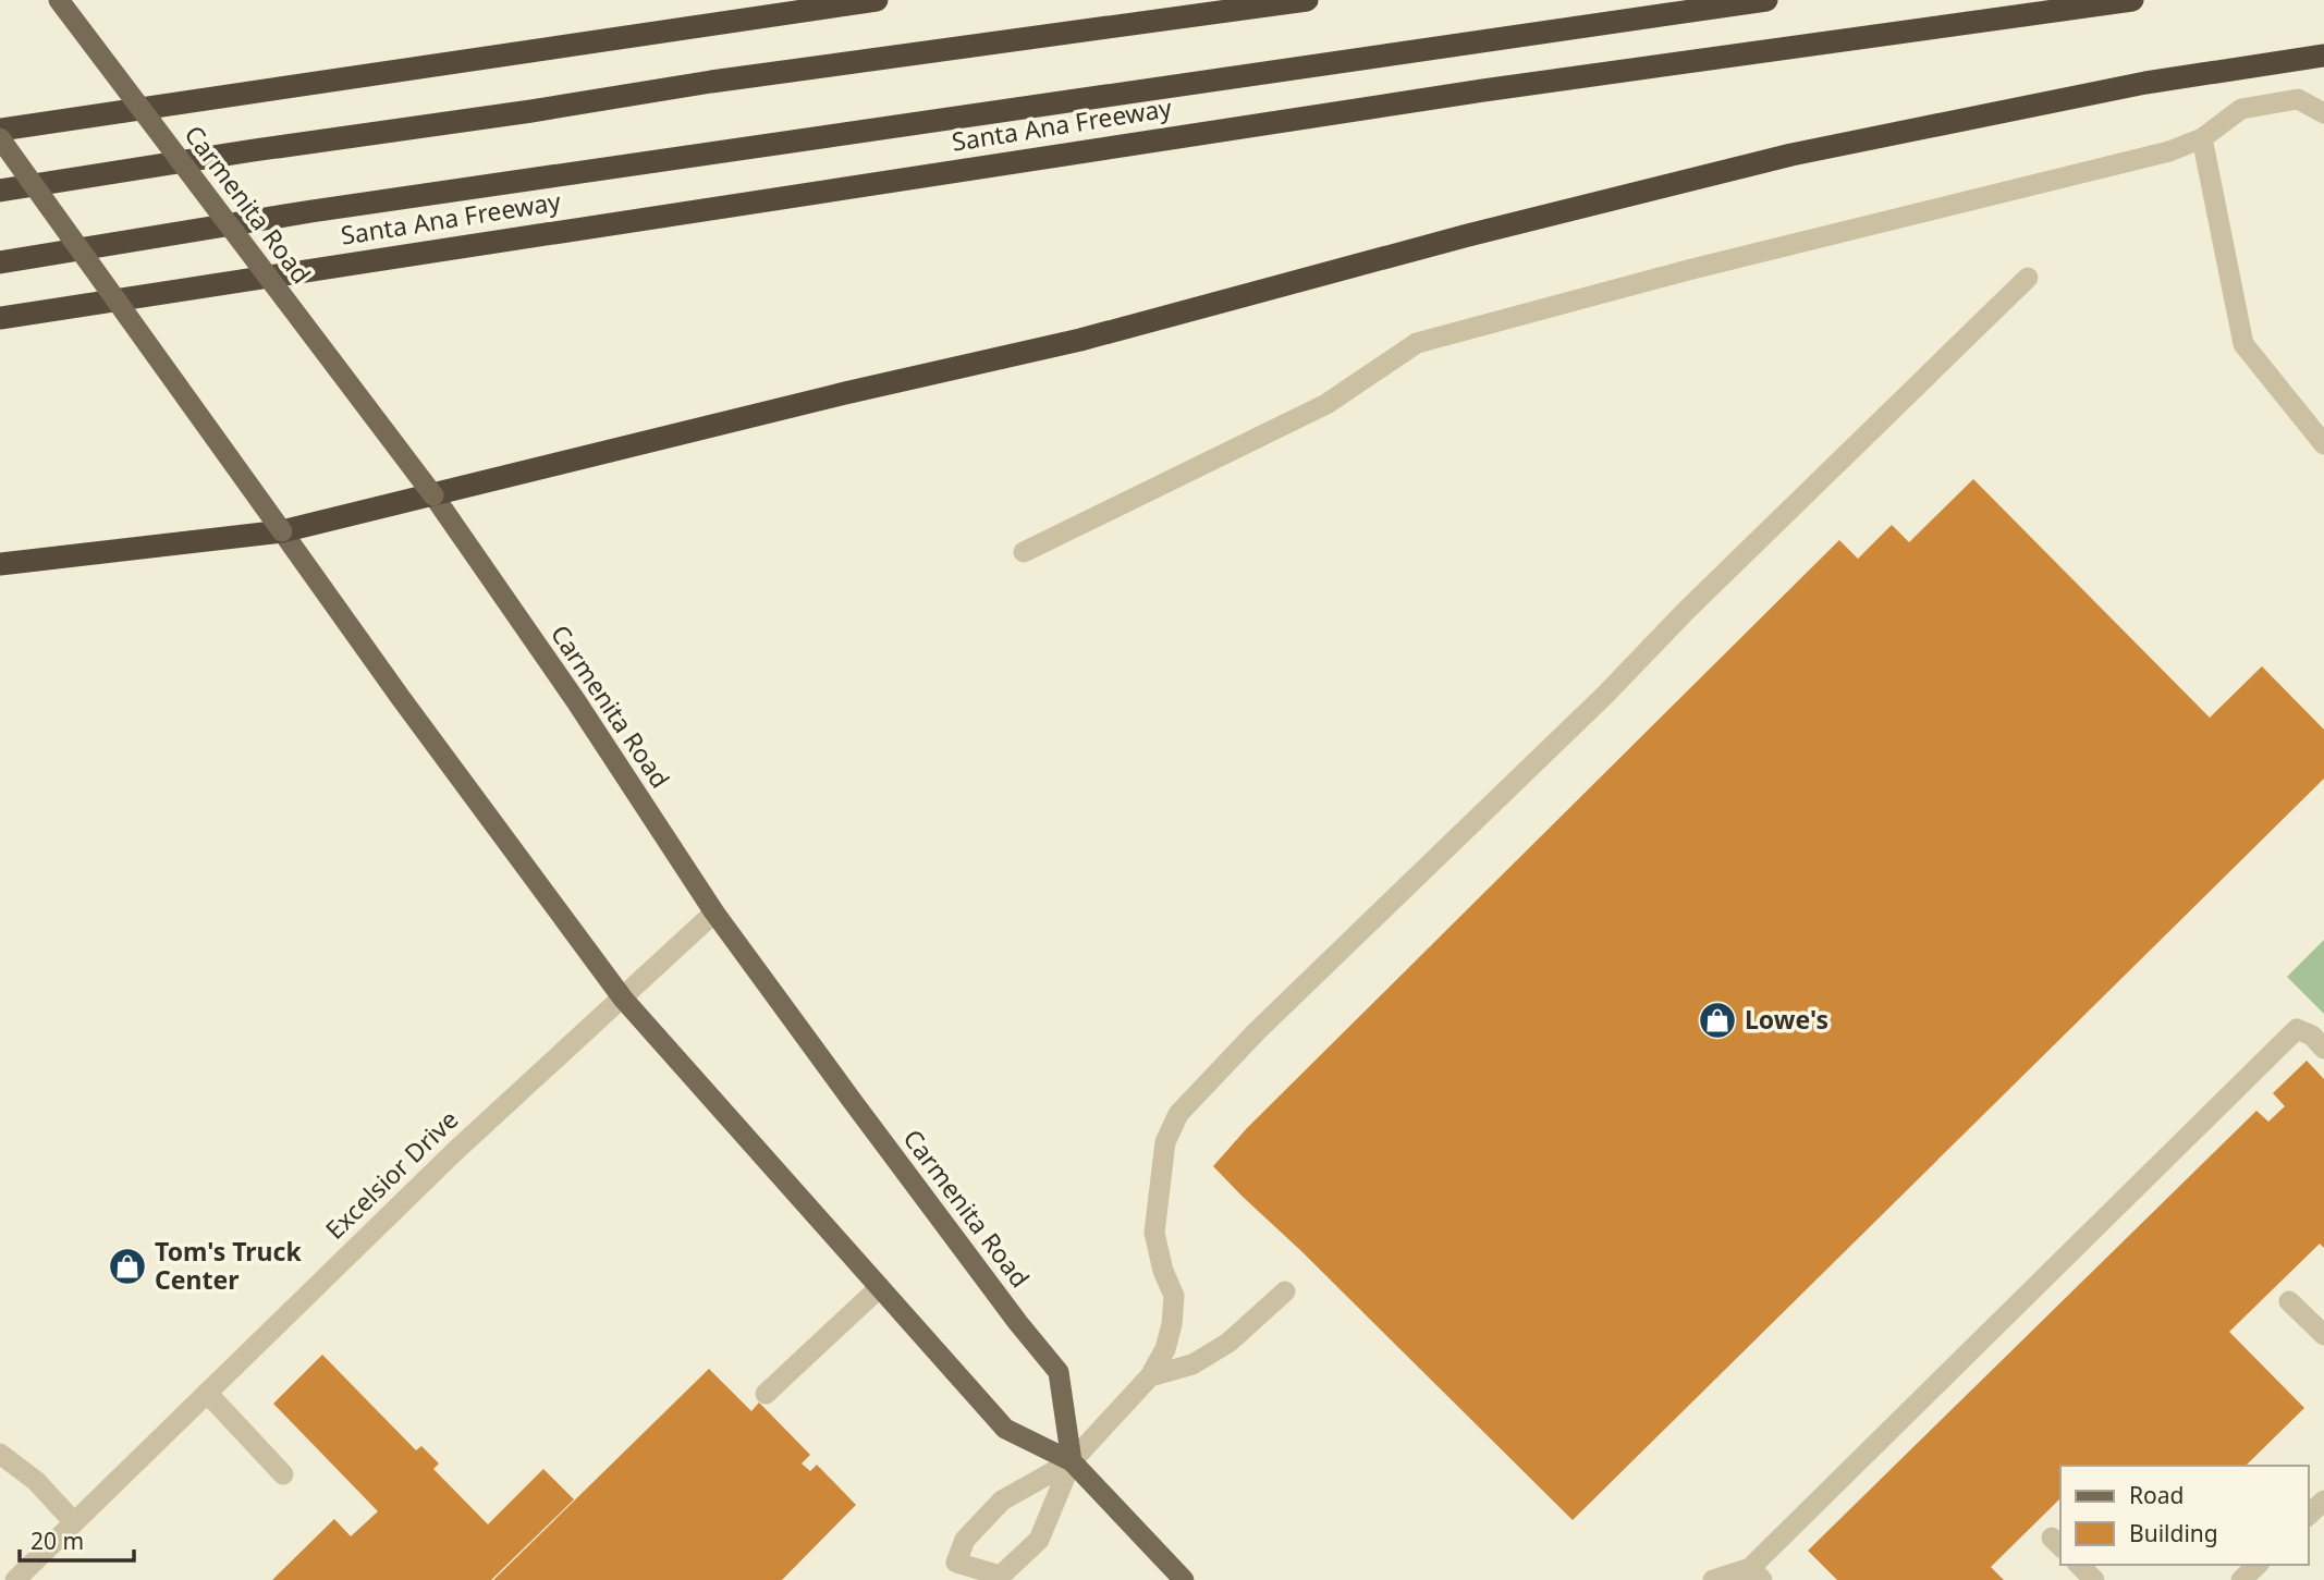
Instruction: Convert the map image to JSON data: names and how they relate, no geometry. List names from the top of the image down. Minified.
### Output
{"streets":{"highway":["Santa Ana Freeway"],"main road":["Carmenita Road"],"street":["Excelsior Drive"]},"crossings":[["Carmenita Road","Excelsior Drive"]],"places":{"shop":["Lowe's","Tom's Truck Center"]},"legend":["Road","Building"],"scale_bar":"20 m"}
